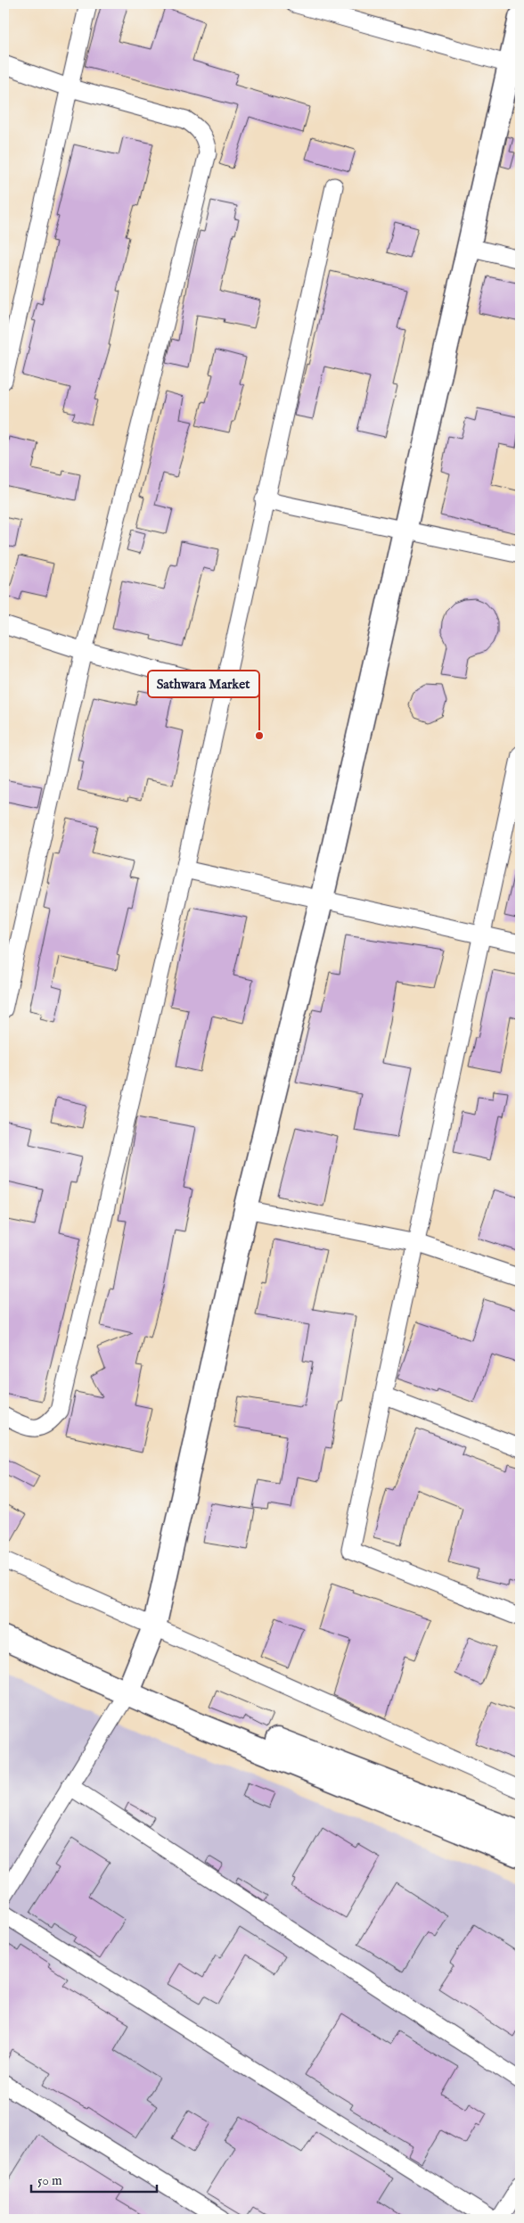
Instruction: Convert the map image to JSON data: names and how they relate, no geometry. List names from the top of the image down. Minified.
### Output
{"places":["Sathwara Market"],"scale_bar":"50 m"}
